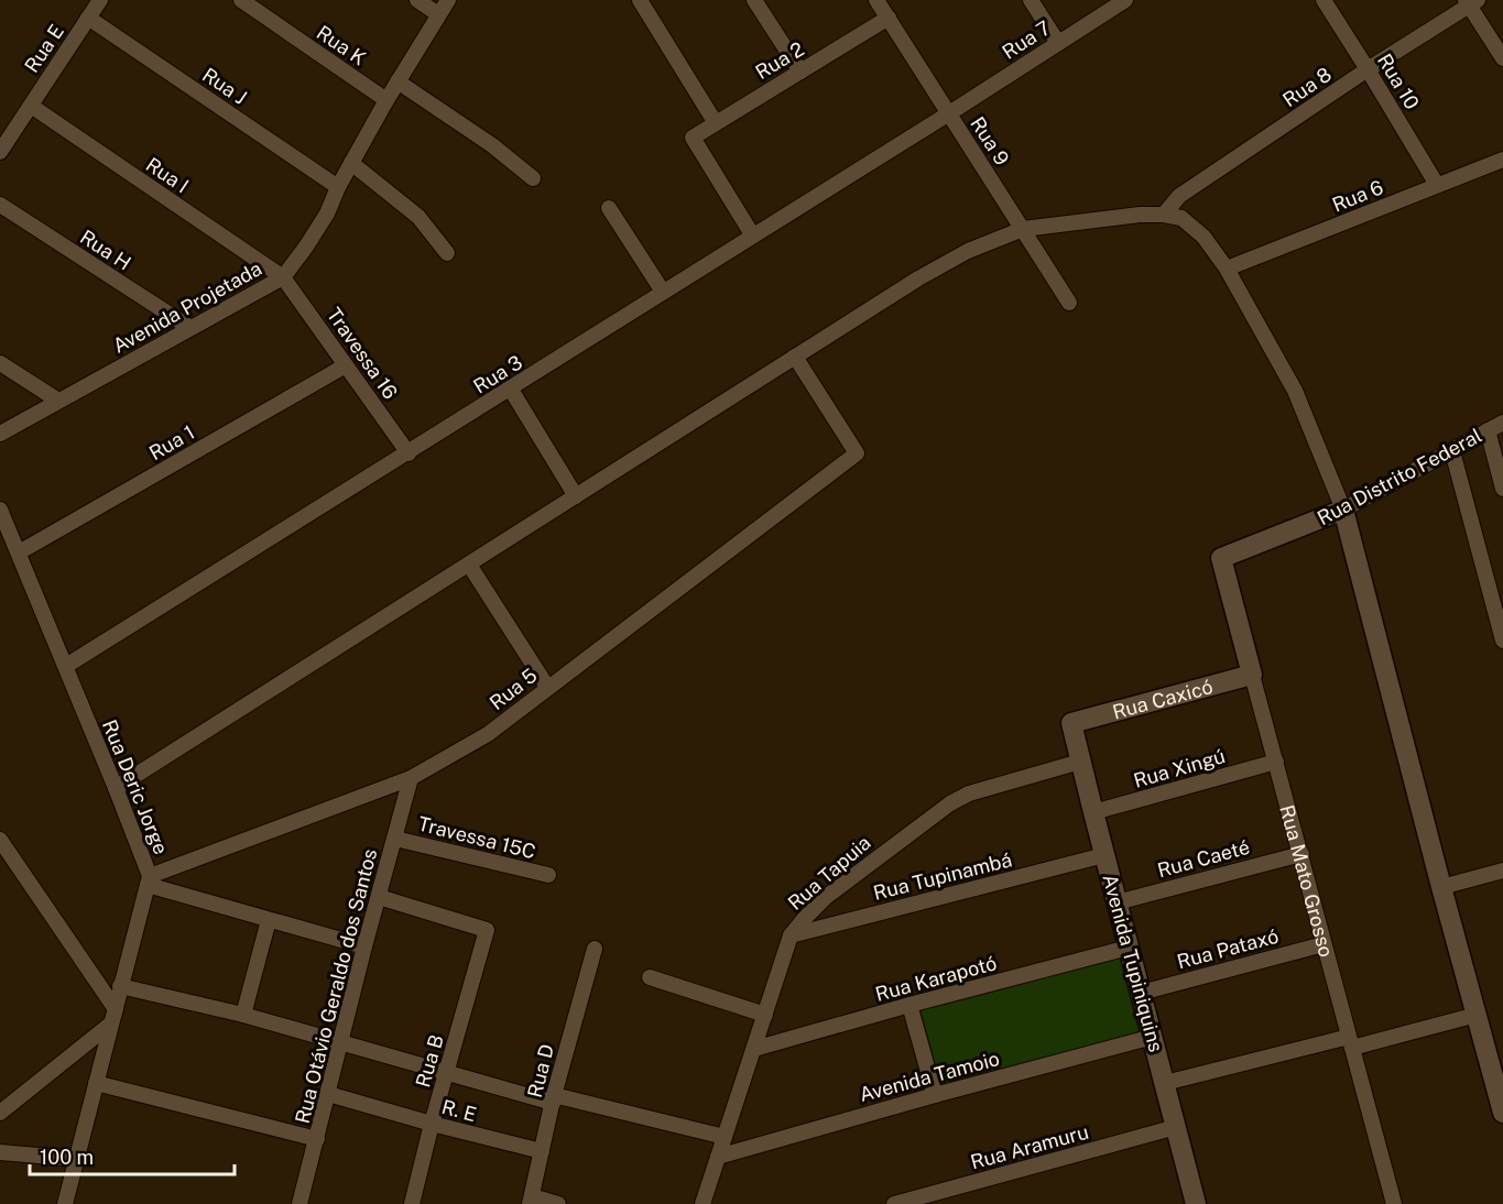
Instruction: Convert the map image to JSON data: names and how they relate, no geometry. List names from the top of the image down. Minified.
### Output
{"streets":{"street":["Rua 7","Rua K","Rua E","Rua 2","Rua 10","Rua J","Rua 8","Rua 9","Rua I","Rua 6","Rua H","Avenida Projetada","Travessa 16","Rua 3","Rua 1","Rua Distrito Federal","Rua 5","Rua Caxicó","Rua Xingú","Rua Deric Jorge","Travessa 15C","Rua Caeté","Rua Tapuia","Rua Tupinambá","Rua Mato Grosso","Rua Pataxó","Avenida Tupiniquins","Rua Karapotó","Rua Otávio Geraldo dos Santos","Rua B","Rua D","Avenida Tamoio","R. E","Rua Aramuru"]},"crossings":[["Rua 7","Rua 9"],["Rua 7","Rua 3"],["Rua K","Avenida Projetada"],["Rua E","Rua J"],["Rua E","Rua I"],["Rua 2","Rua 9"],["Rua 2","Rua 3"],["Rua 10","Rua 8"],["Rua 10","Rua 6"],["Rua J","Avenida Projetada"],["Rua 9","Rua 3"],["Rua I","Avenida Projetada"],["Rua I","Travessa 16"],["Rua H","Avenida Projetada"],["Avenida Projetada","Travessa 16"],["Travessa 16","Rua 3"],["Travessa 16","Rua 1"],["Rua 3","Rua Deric Jorge"],["Rua 1","Rua Deric Jorge"],["Rua Distrito Federal","Rua Mato Grosso"],["Rua 5","Rua Deric Jorge"],["Rua 5","Rua Otávio Geraldo dos Santos"],["Rua Caxicó","Rua Mato Grosso"],["Rua Caxicó","Avenida Tupiniquins"],["Rua Xingú","Rua Mato Grosso"],["Rua Xingú","Avenida Tupiniquins"],["Travessa 15C","Rua Otávio Geraldo dos Santos"],["Rua Caeté","Rua Mato Grosso"],["Rua Caeté","Avenida Tupiniquins"],["Rua Tapuia","Rua Tupinambá"],["Rua Tapuia","Avenida Tupiniquins"],["Rua Tapuia","Rua Karapotó"],["Rua Tapuia","Avenida Tamoio"],["Rua Tupinambá","Avenida Tupiniquins"],["Rua Mato Grosso","Rua Pataxó"],["Rua Pataxó","Avenida Tupiniquins"],["Avenida Tupiniquins","Rua Karapotó"],["Avenida Tupiniquins","Avenida Tamoio"],["Avenida Tupiniquins","Rua Aramuru"],["Rua Otávio Geraldo dos Santos","Rua B"],["Rua Otávio Geraldo dos Santos","R. E"],["Rua B","R. E"],["Rua D","R. E"]],"scale_bar":"100 m"}
